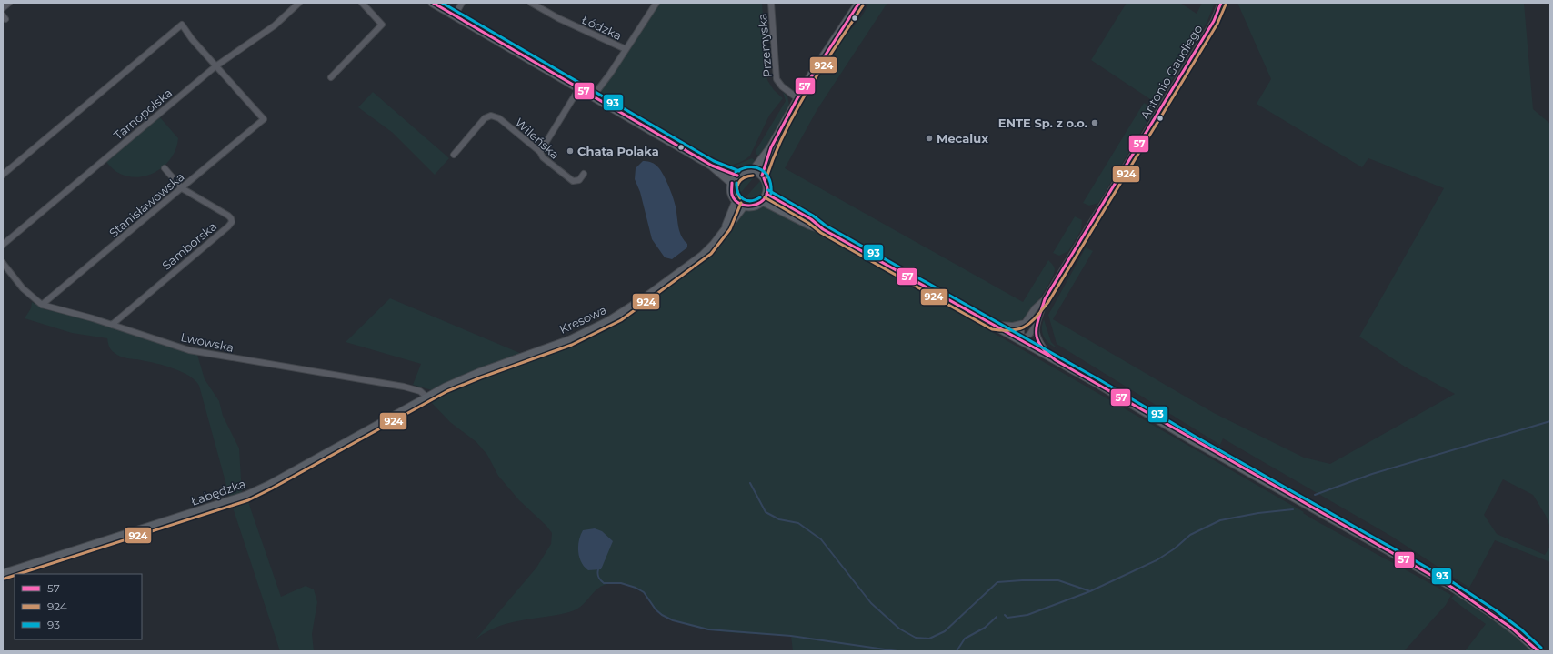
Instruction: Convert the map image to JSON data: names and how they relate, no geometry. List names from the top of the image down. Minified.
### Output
{"streets":{"street":["Łódzka","Przemyska","Antonio Gaudiego","Tarnopolska","Wileńska","Stanisławowska","Samborska","Kresowa","Lwowska","Łabędzka"]},"crossings":[["Tarnopolska","Stanisławowska"],["Stanisławowska","Samborska"],["Stanisławowska","Lwowska"],["Samborska","Lwowska"],["Kresowa","Lwowska"],["Kresowa","Łabędzka"],["Lwowska","Łabędzka"]],"places":["ENTE Sp. z o.o.","Mecalux","Chata Polaka"],"lines":["transit line 57","transit line 93","transit line 924"],"legend":["57","924","93"]}
